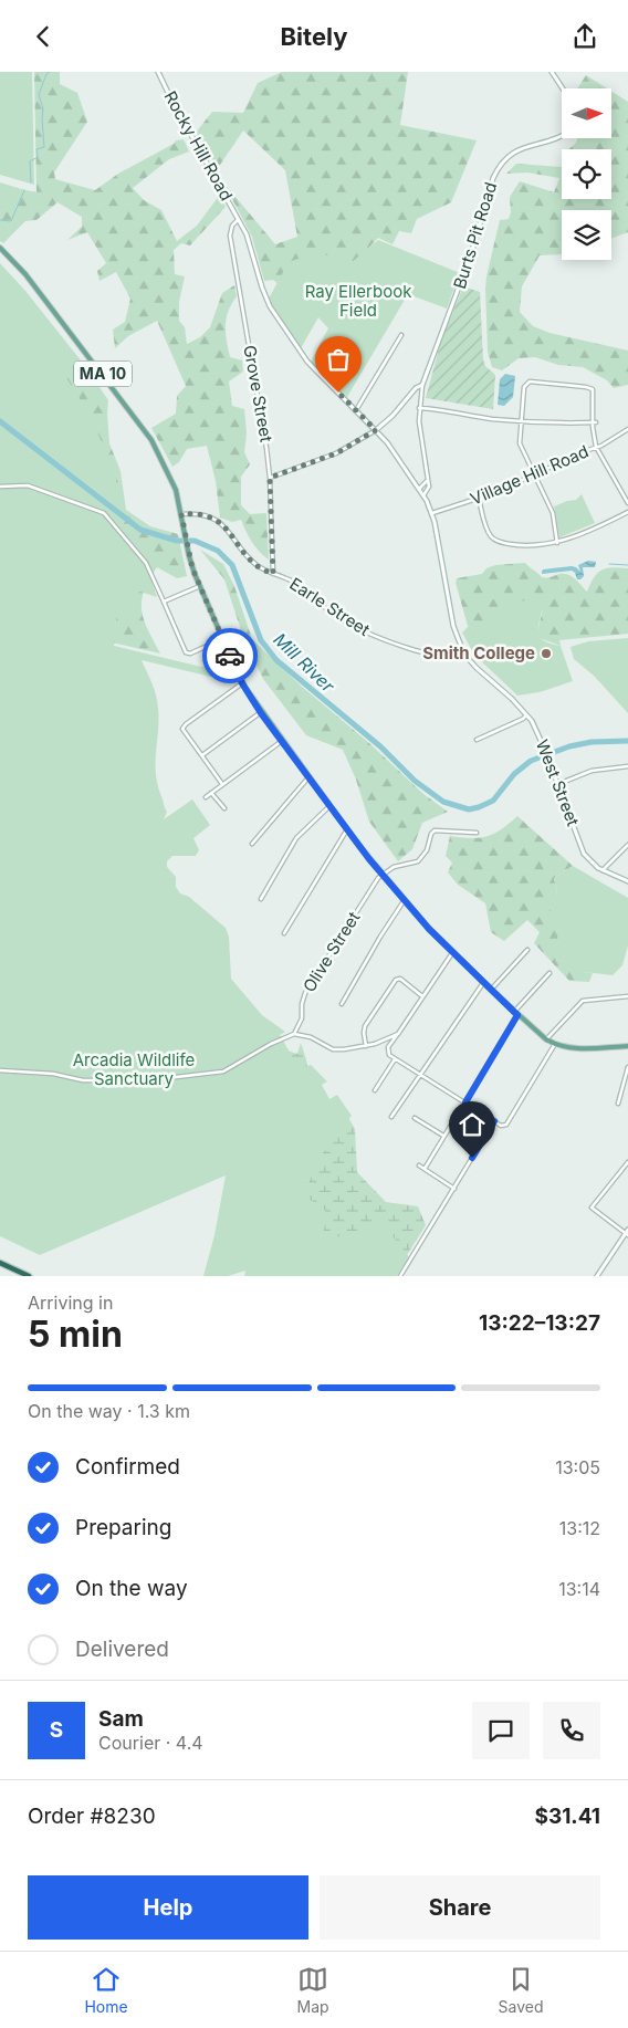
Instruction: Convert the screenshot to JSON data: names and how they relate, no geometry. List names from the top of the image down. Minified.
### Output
{"streets":{"main road":["Rocky Hill Road","Burts Pit Road","MA 10","West Street"],"street":["Grove Street","Village Hill Road","Earle Street","Olive Street"]},"crossings":[["Rocky Hill Road","Grove Street"],["Rocky Hill Road","Village Hill Road"],["Rocky Hill Road","Earle Street"],["Rocky Hill Road","West Street"],["MA 10","Earle Street"],["MA 10","Olive Street"],["Grove Street","Earle Street"],["Earle Street","West Street"]],"water":["Mill River"],"parks":["Ray Ellerbook Field","Arcadia Wildlife Sanctuary"],"places":["Smith College"],"north":"right","page":{"header":"Bitely","heading":["5 min","Arriving in","13:22–13:27"],"panel":["Sam","Courier · 4.4","Order #8230","$31.41"],"bar":"On the way · 1.3 km","list":[["Confirmed","13:05"],["Preparing","13:12"],["On the way","13:14"],"Delivered"],"round":"S","buttons":["Help","Share"],"tabs":["Home","Map","Saved"]}}
